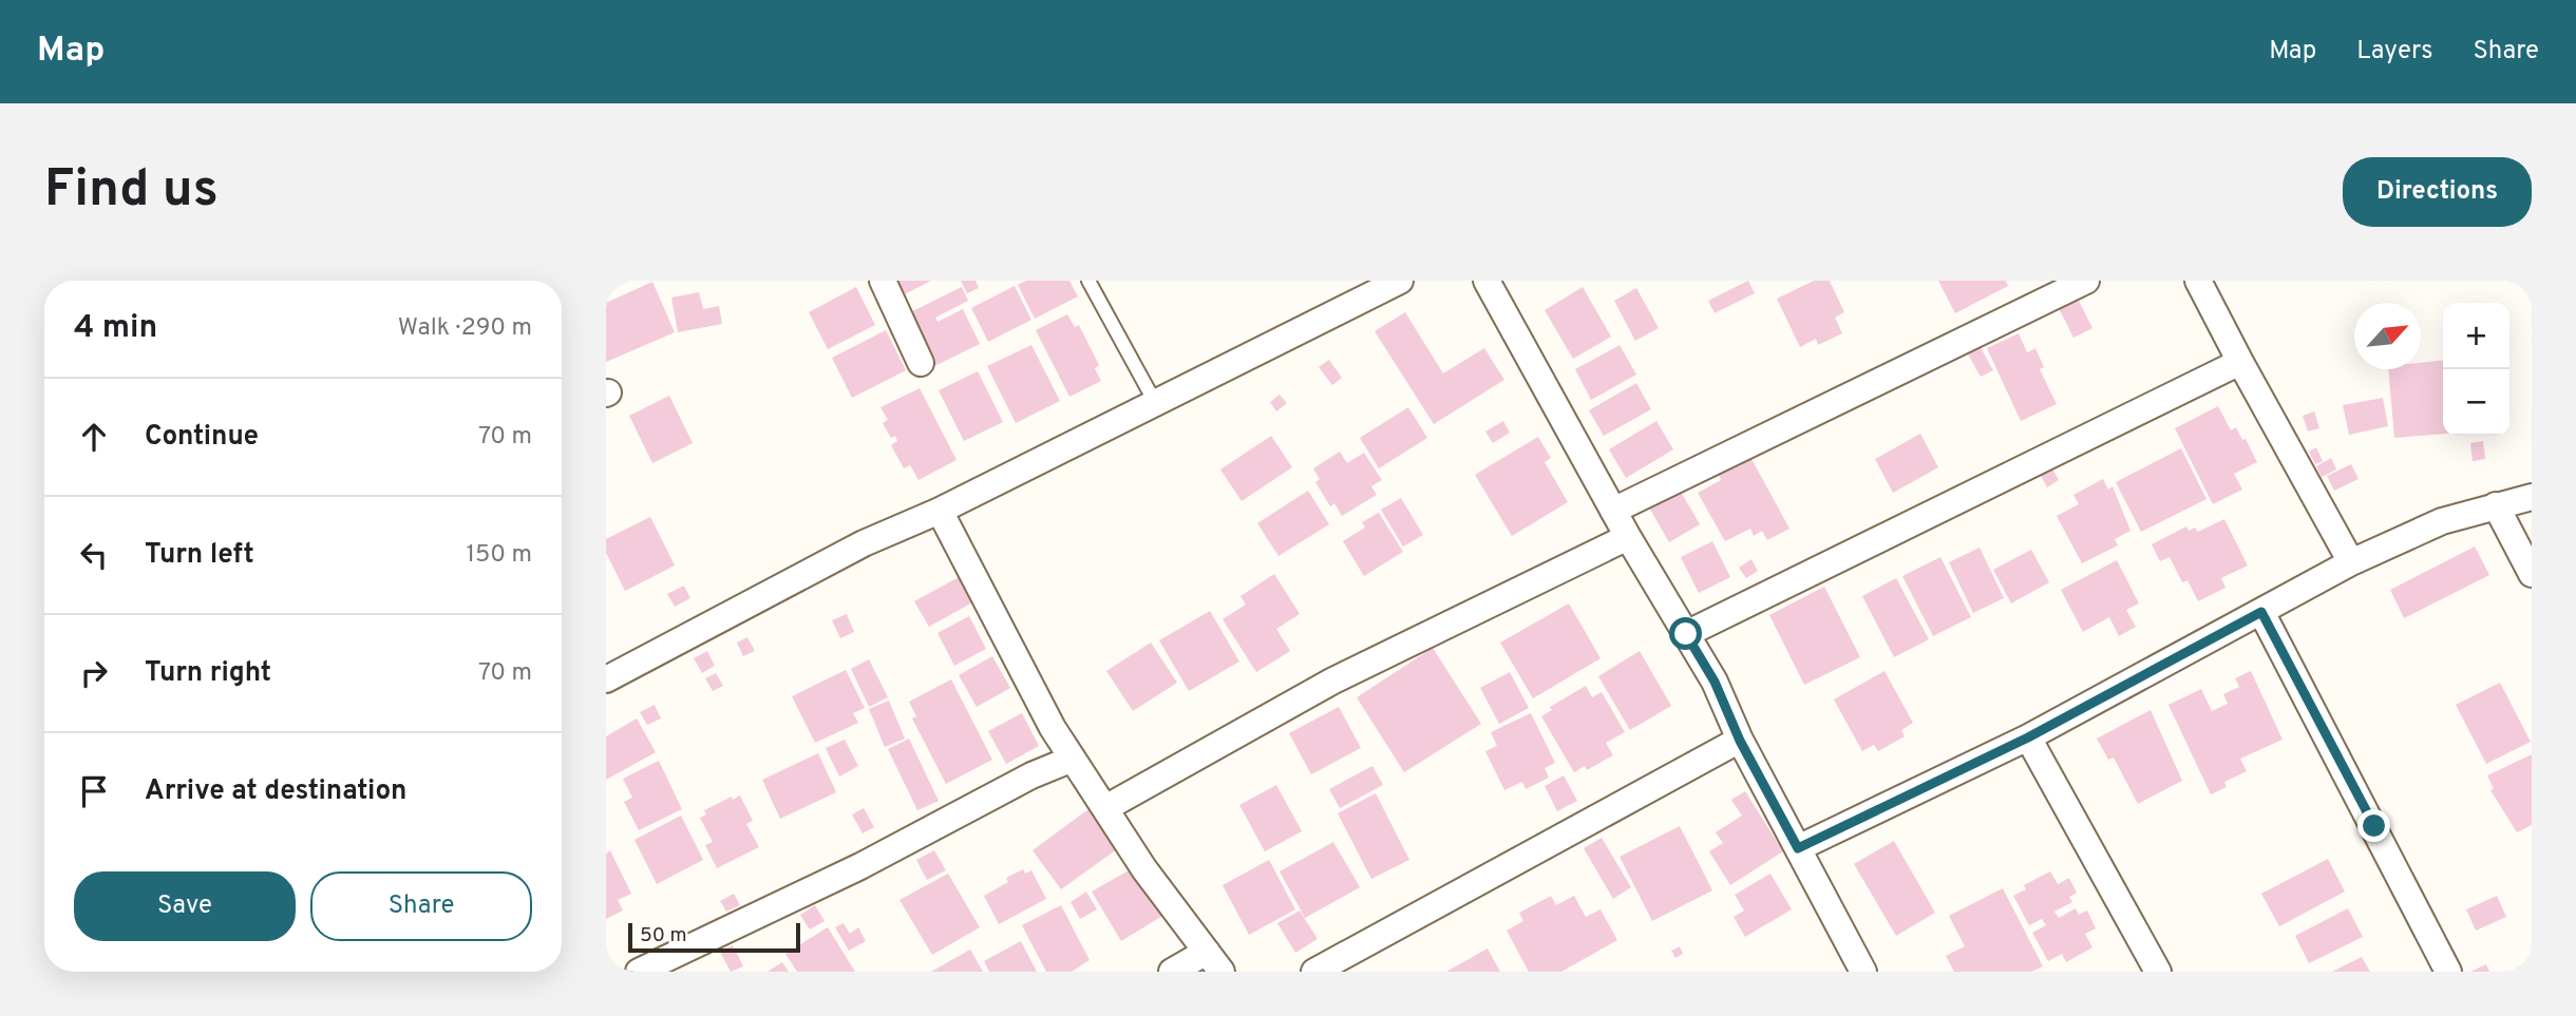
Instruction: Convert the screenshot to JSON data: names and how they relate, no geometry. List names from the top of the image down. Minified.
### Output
{"scale_bar":"50 m","north":"top right","page":{"header":"Map","nav":["Map","Layers","Share"],"buttons":["Directions",["Save","Share"]],"title":"Find us","heading":["4 min","Walk · 290 m"],"map_buttons":["+","−"],"list":[["Continue","70 m"],["Turn left","150 m"],["Turn right","70 m"],"Arrive at destination"],"scale":"50 m"}}
